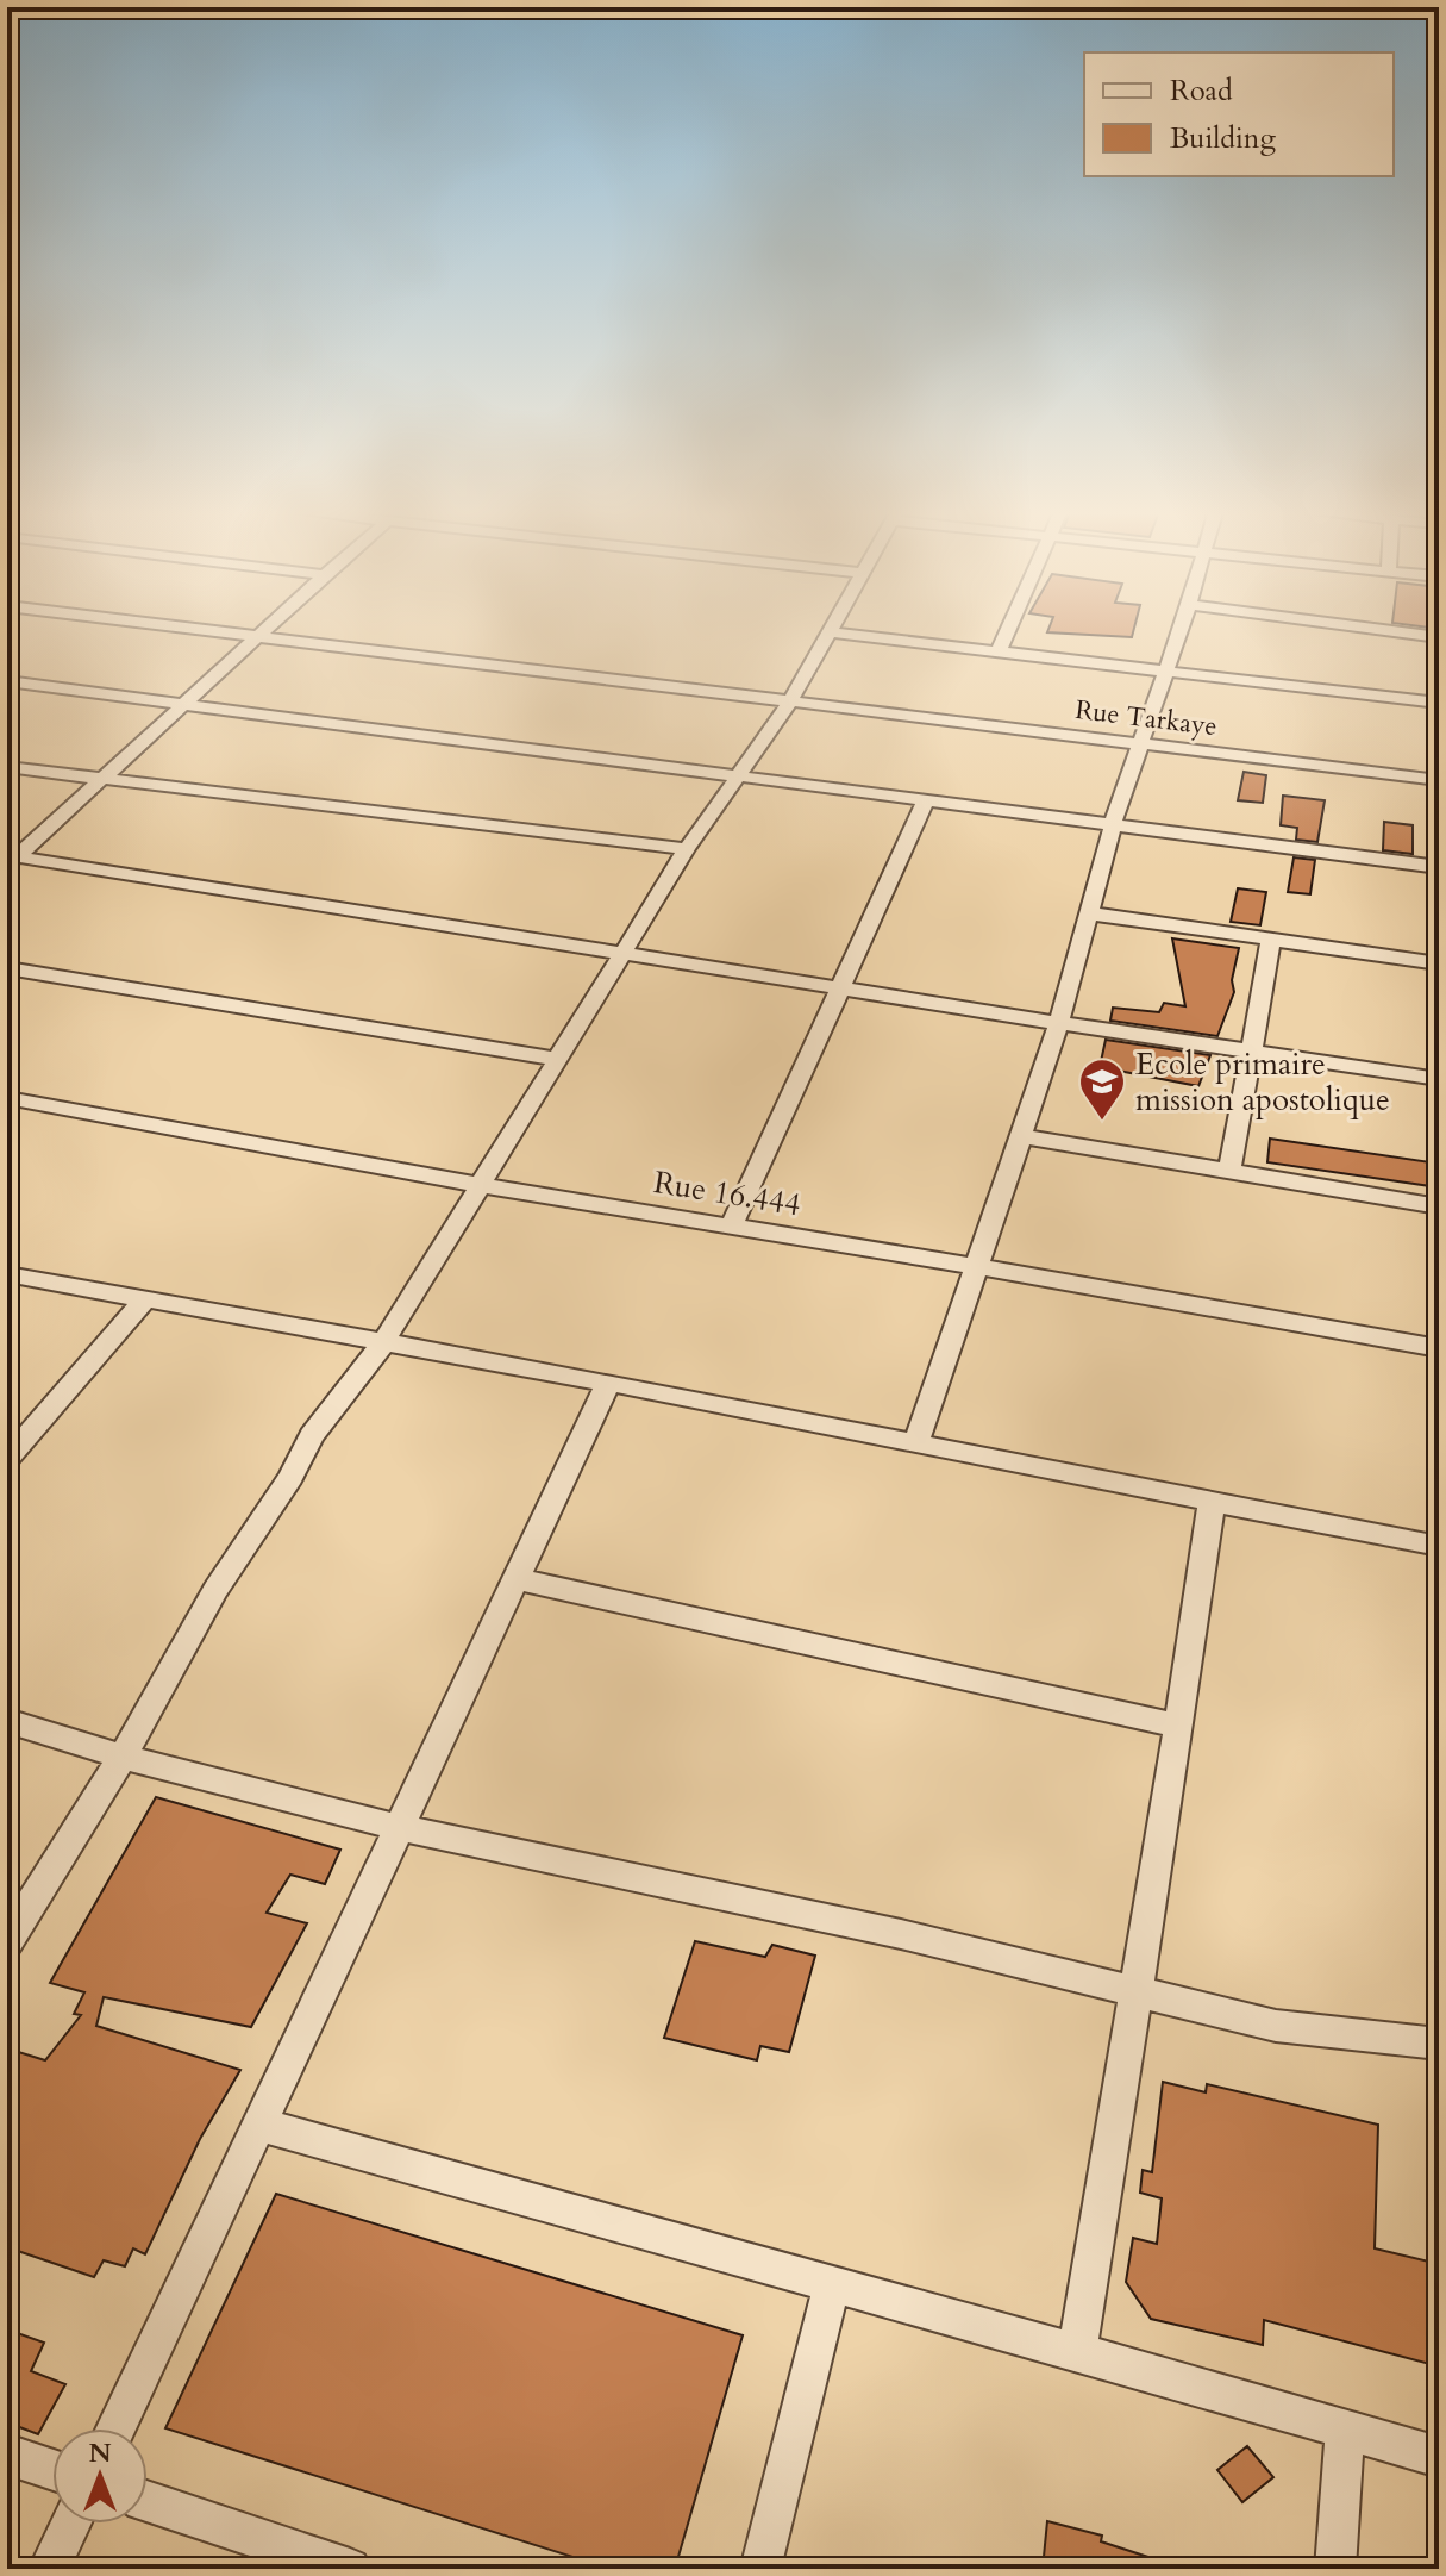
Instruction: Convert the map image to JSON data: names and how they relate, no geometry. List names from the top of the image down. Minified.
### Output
{"streets":{"street":["Rue Tarkaye","Rue 16.444"]},"places":{"school or university":["Ecole primaire mission apostolique"]},"legend":["Road","Building"],"north":"top"}
